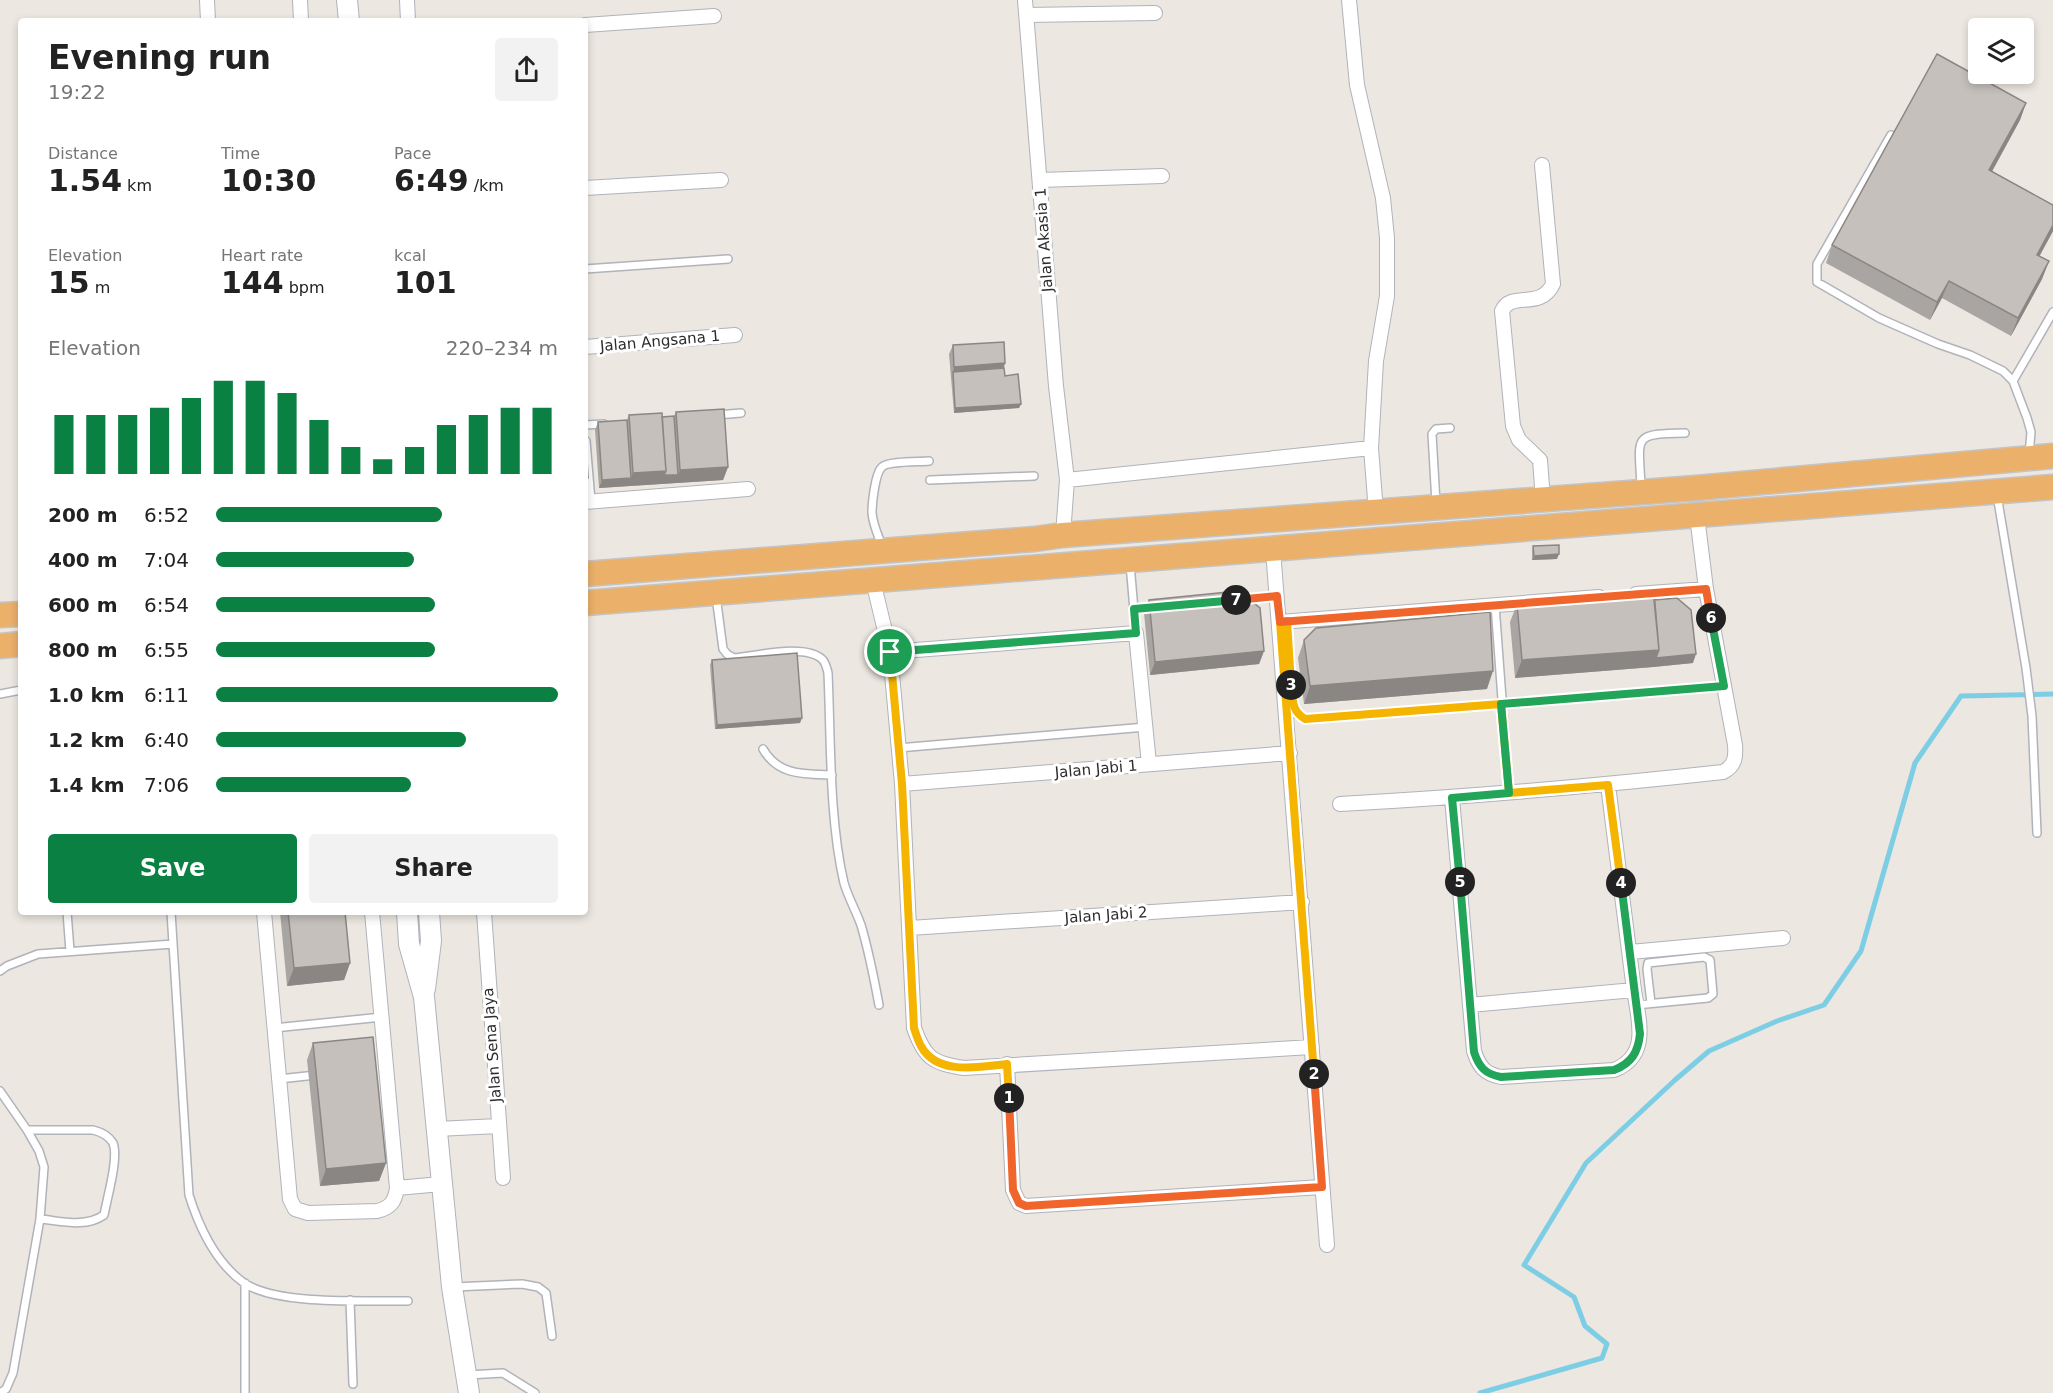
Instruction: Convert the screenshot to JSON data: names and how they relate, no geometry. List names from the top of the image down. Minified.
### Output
{"streets":{"street":["Jalan Akasia 1","Jalan Angsana 1","Jalan Jabi 1","Jalan Jabi 2","Jalan Sena Jaya"]},"page":{"heading":["Evening run","19:22"],"stats":[["Distance","1.54 km"],["Time","10:30"],["Pace","6:49 /km"],["Elevation","15 m"],["Heart rate","144 bpm"],["kcal","101"]],"chart":["Elevation","220–234 m"],"list":[{"name":"200 m","note":"6:52"},{"name":"400 m","note":"7:04"},{"name":"600 m","note":"6:54"},{"name":"800 m","note":"6:55"},{"name":"1.0 km","note":"6:11"},{"name":"1.2 km","note":"6:40"},{"name":"1.4 km","note":"7:06"}],"pins":["7","6","3","5","4","2","1"],"buttons":["Save","Share"]}}
